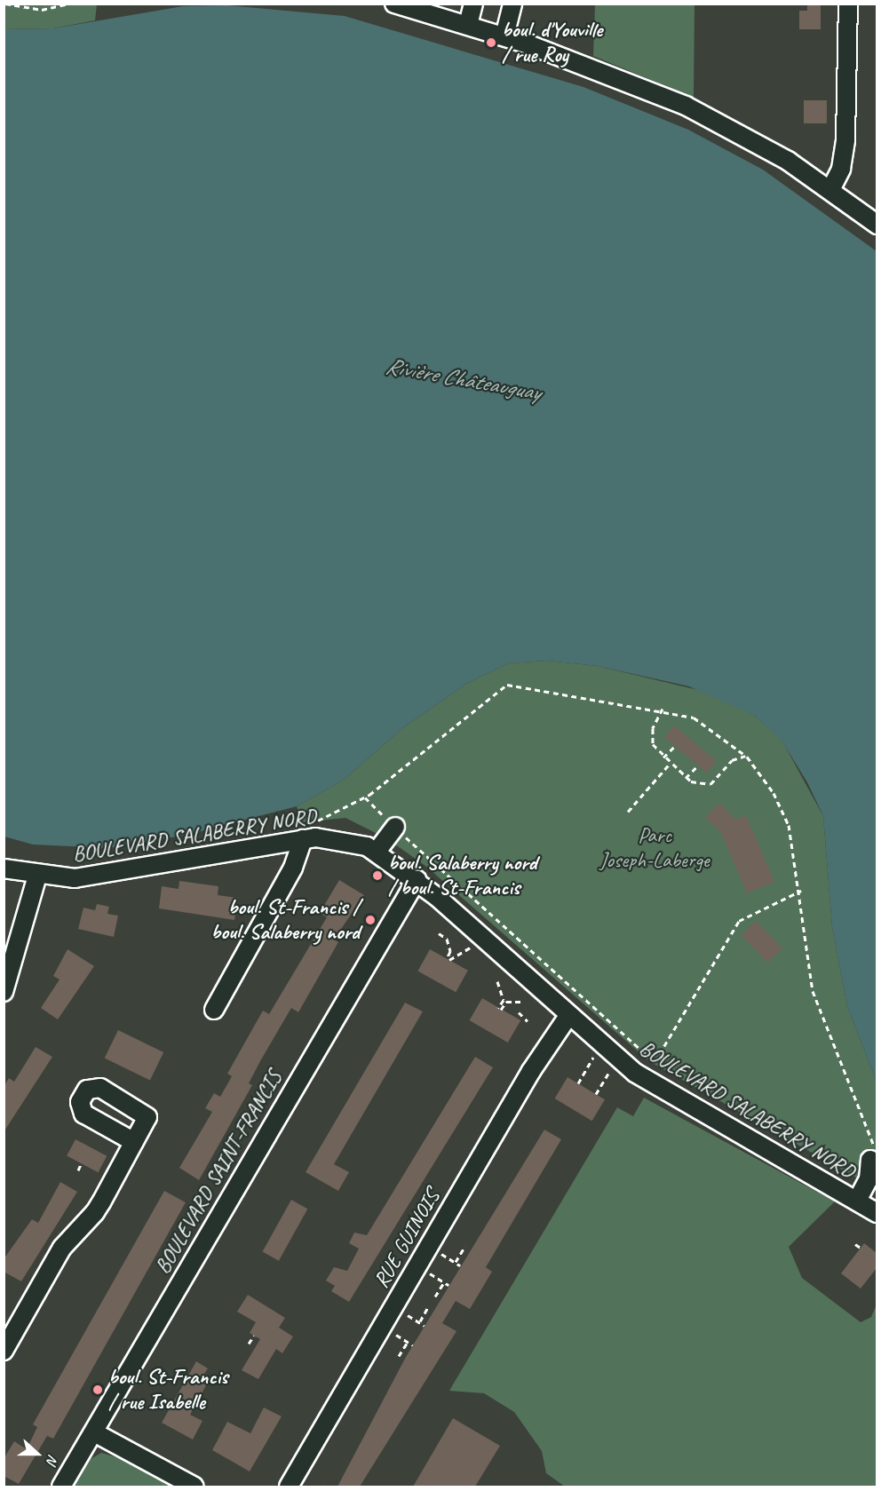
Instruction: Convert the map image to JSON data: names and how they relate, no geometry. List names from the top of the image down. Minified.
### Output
{"streets":{"street":["BOULEVARD SALABERRY NORD","BOULEVARD SAINT-FRANCIS","RUE GUINOIS"]},"crossings":[["BOULEVARD SALABERRY NORD","BOULEVARD SAINT-FRANCIS"],["BOULEVARD SALABERRY NORD","RUE GUINOIS"]],"water":["Rivière Châteauguay"],"parks":["Parc Joseph-Laberge"],"places":["boul. d'Youville / rue Roy","boul. Salaberry nord / boul. St-Francis","boul. St-Francis / boul. Salaberry nord","boul. St-Francis / rue Isabelle"],"north":"right"}
